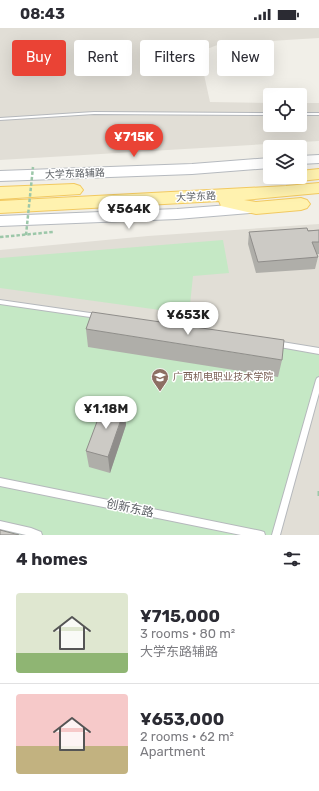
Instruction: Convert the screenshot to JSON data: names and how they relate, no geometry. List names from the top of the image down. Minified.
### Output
{"streets":{"main road":["大学东路"],"street":["大学东路辅路"],"lane":["创新东路"]},"places":{"school or university":["广西机电职业技术学院"]},"page":{"status":"08:43","chip":["Buy","Rent","Filters","New"],"price":["¥715K","¥564K","¥653K","¥1.18M"],"heading":"4 homes","list":[{"name":"¥715,000","note":"3 rooms · 80 m² · 大学东路辅路"},{"name":"¥653,000","note":"2 rooms · 62 m² · Apartment"}]}}
